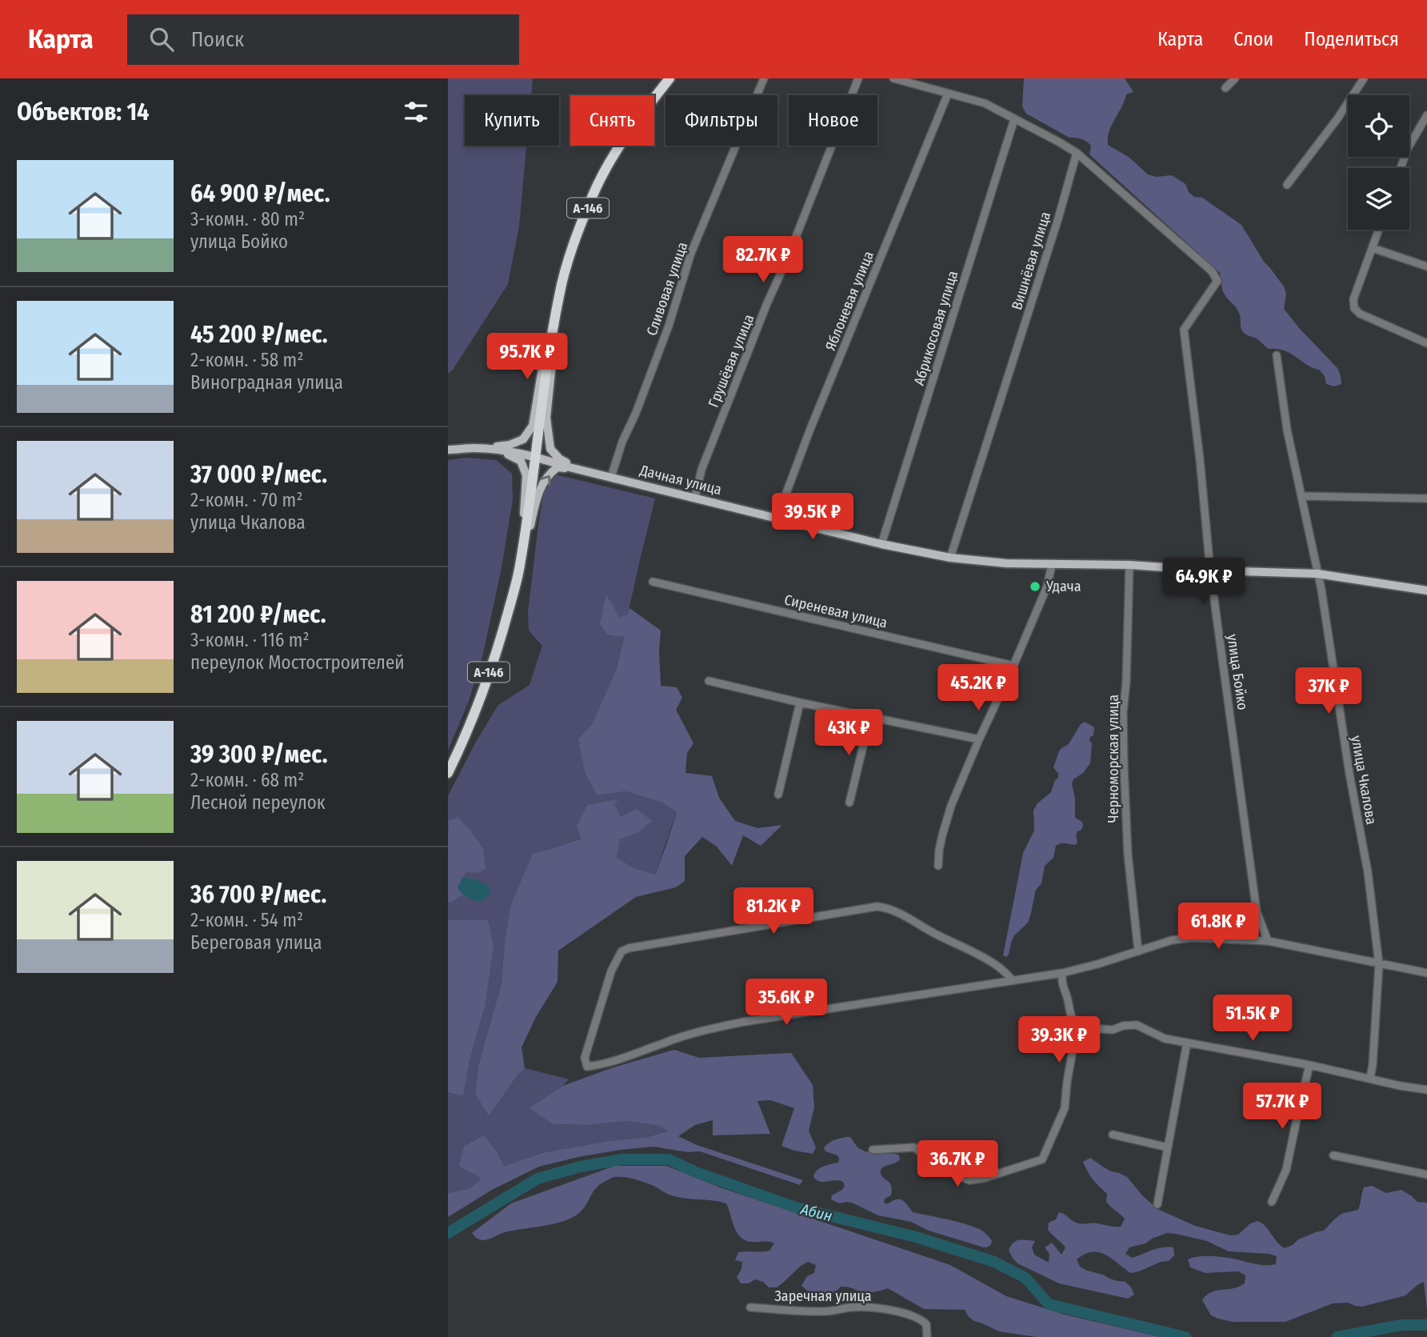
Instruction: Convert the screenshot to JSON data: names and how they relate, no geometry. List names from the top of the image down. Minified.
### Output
{"streets":{"highway":["А-146"],"main road":["Дачная улица"],"street":["Вишнёвая улица","Сливовая улица","Яблоневая улица","Абрикосовая улица","Грушёвая улица","Сиреневая улица","улица Бойко","Черноморская улица","улица Чкалова","Заречная улица"]},"crossings":[["А-146","Дачная улица"],["Вишнёвая улица","Дачная улица"],["Вишнёвая улица","улица Бойко"],["Сливовая улица","Дачная улица"],["Яблоневая улица","Дачная улица"],["Абрикосовая улица","Дачная улица"],["Грушёвая улица","Дачная улица"],["Дачная улица","улица Бойко"],["Дачная улица","Черноморская улица"],["Дачная улица","улица Чкалова"]],"water":["Абин"],"places":["Удача"],"page":{"header":"Карта","search":"Поиск","nav":["Карта","Слои","Поделиться"],"heading":"Объектов: 14","chip":["Купить","Снять","Фильтры","Новое"],"list":[{"name":"64 900 ₽/мес.","note":"3-комн. · 80 m² · улица Бойко"},{"name":"45 200 ₽/мес.","note":"2-комн. · 58 m² · Виноградная улица"},{"name":"37 000 ₽/мес.","note":"2-комн. · 70 m² · улица Чкалова"},{"name":"81 200 ₽/мес.","note":"3-комн. · 116 m² · переулок Мостостроителей"},{"name":"39 300 ₽/мес.","note":"2-комн. · 68 m² · Лесной переулок"},{"name":"36 700 ₽/мес.","note":"2-комн. · 54 m² · Береговая улица"}],"price":["82.7K ₽","95.7K ₽","39.5K ₽","64.9K ₽","45.2K ₽","37K ₽","43K ₽","81.2K ₽","61.8K ₽","35.6K ₽","51.5K ₽","39.3K ₽","57.7K ₽","36.7K ₽"]}}
